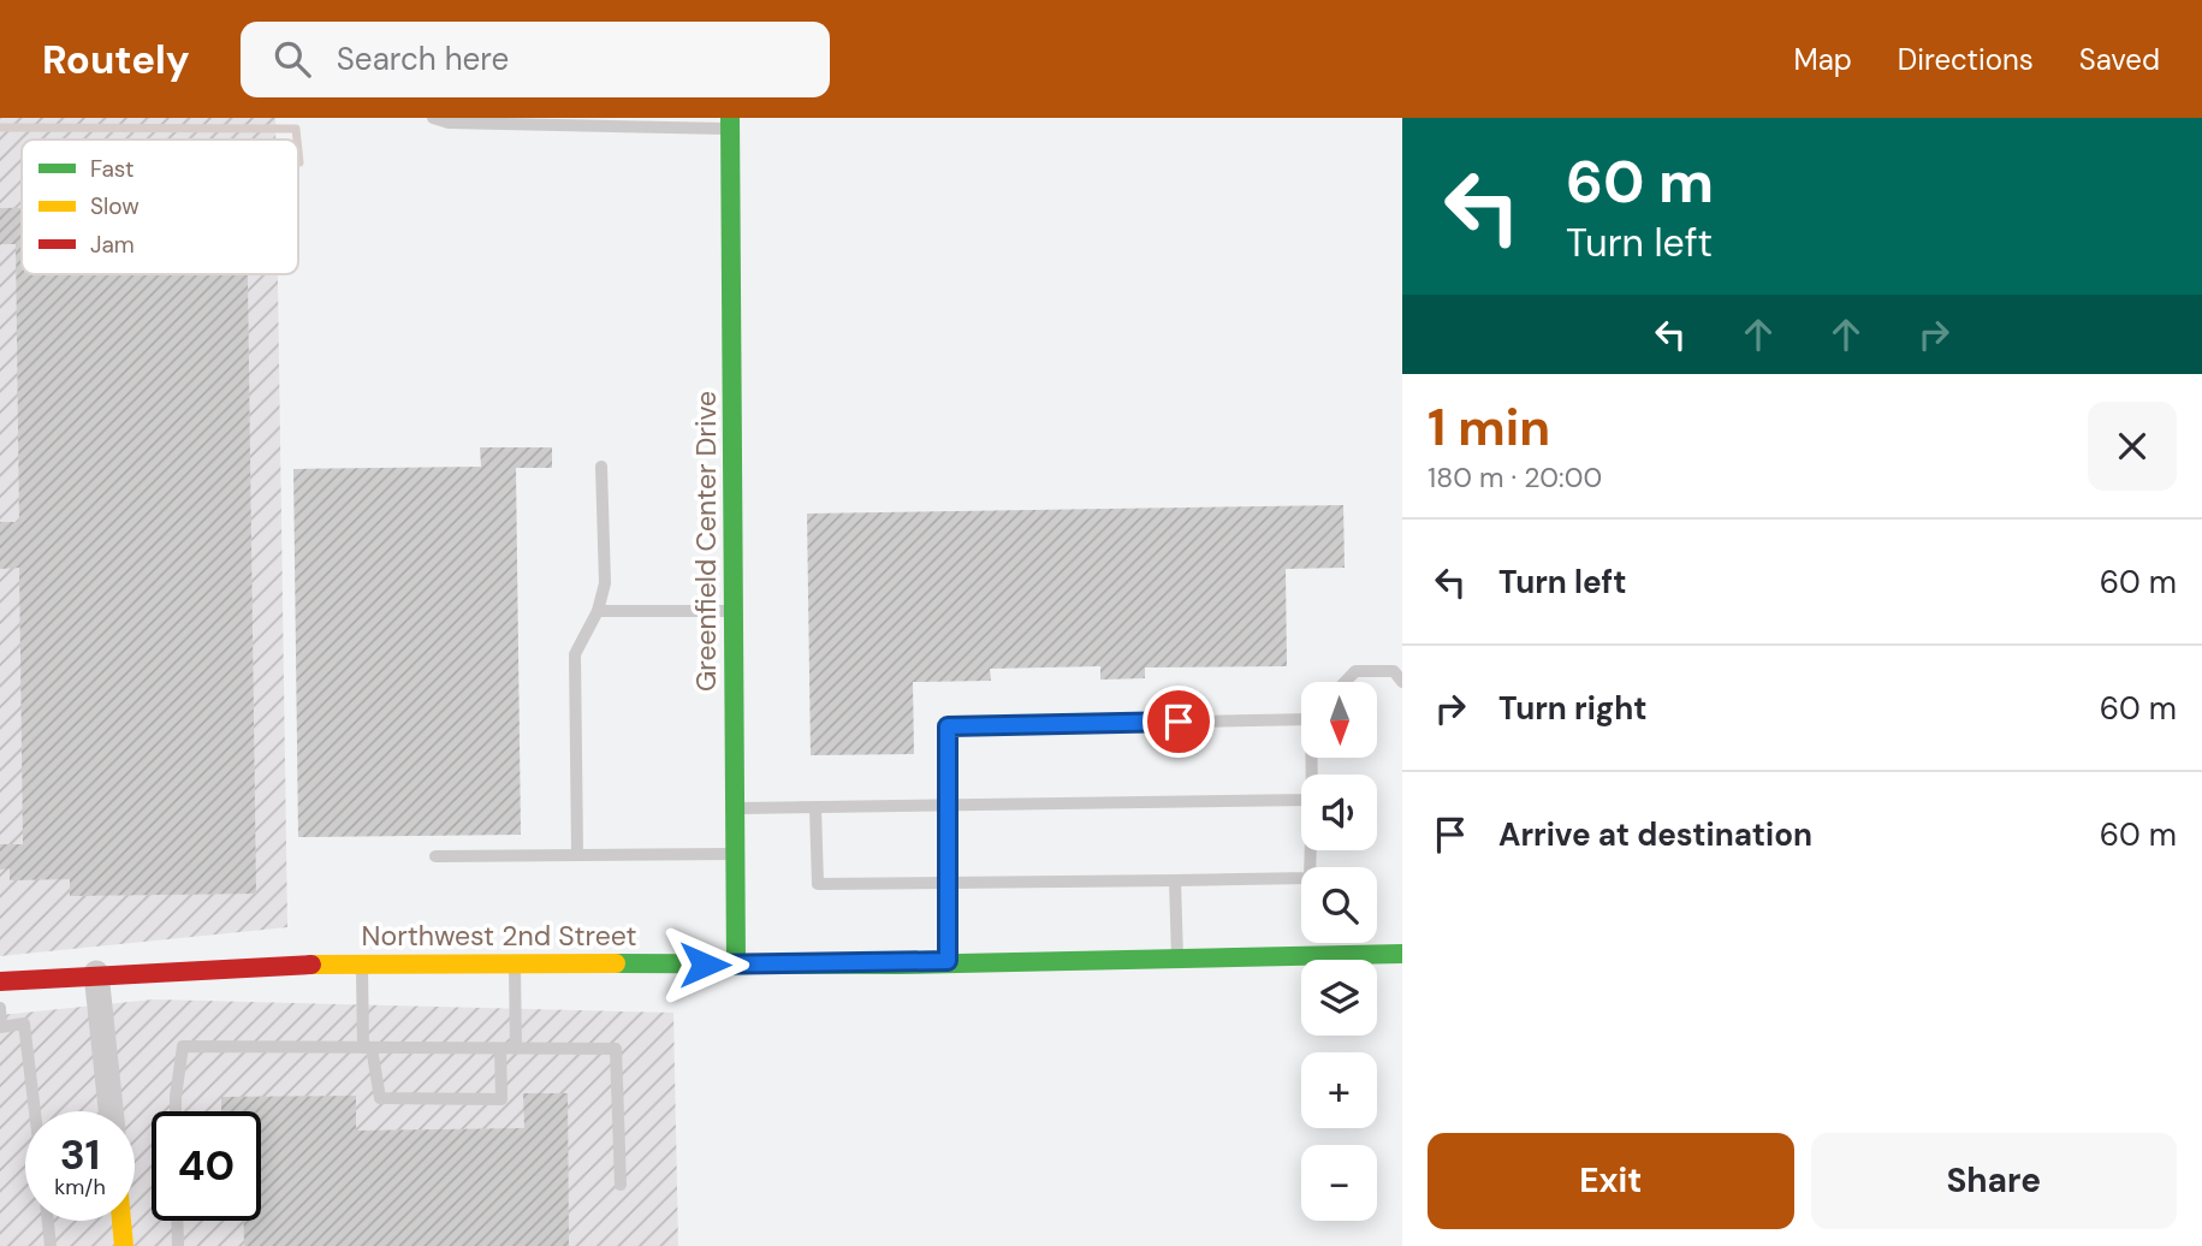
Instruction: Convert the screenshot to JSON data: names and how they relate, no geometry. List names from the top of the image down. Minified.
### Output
{"streets":{"street":["Greenfield Center Drive","Northwest 2nd Street"]},"crossings":[["Greenfield Center Drive","Northwest 2nd Street"]],"legend":["Fast","Slow","Jam"],"north":"bottom","page":{"header":"Routely","search":"Search here","nav":["Map","Directions","Saved"],"turn":["60 m","Turn left"],"heading":["1 min","180 m · 20:00"],"list":[{"name":"Turn left","value":"60 m"},{"name":"Turn right","value":"60 m"},{"name":"Arrive at destination","value":"60 m"}],"map_buttons":["+","−"],"speed":"31 km/h","limit":"40","buttons":["Exit","Share"]}}
